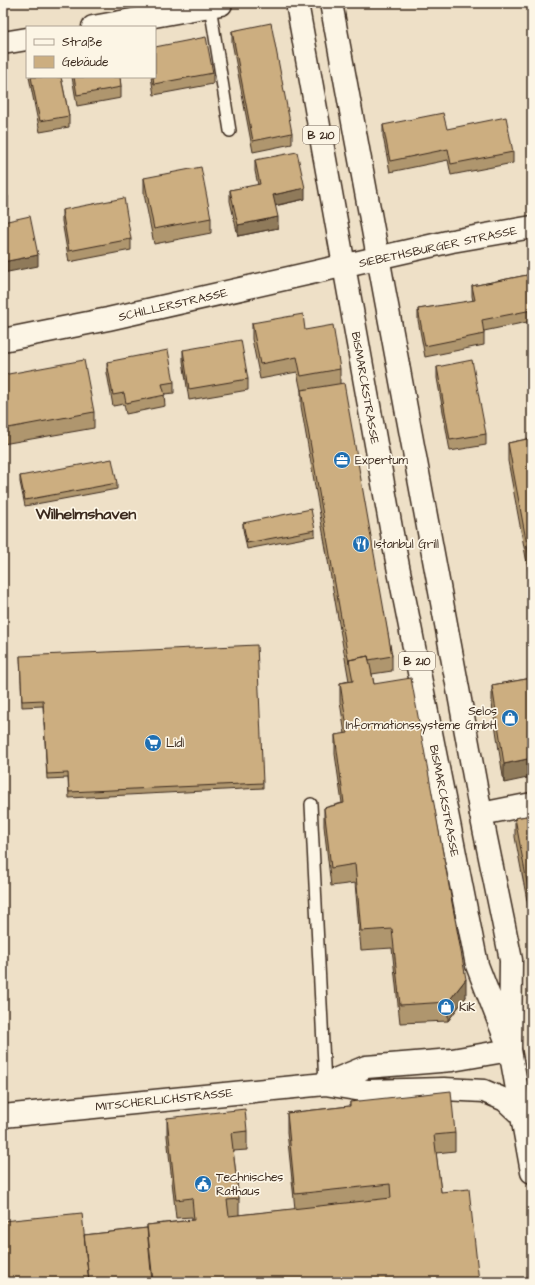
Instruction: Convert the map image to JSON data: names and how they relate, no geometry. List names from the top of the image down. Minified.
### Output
{"streets":{"main road":["B 210","SIEBETHSBURGER STRASSE","SCHILLERSTRASSE","BISMARCKSTRASSE","MITSCHERLICHSTRASSE"]},"crossings":[["SIEBETHSBURGER STRASSE","SCHILLERSTRASSE"],["SIEBETHSBURGER STRASSE","BISMARCKSTRASSE"],["SCHILLERSTRASSE","BISMARCKSTRASSE"],["BISMARCKSTRASSE","MITSCHERLICHSTRASSE"]],"districts":["Wilhelmshaven"],"places":{"office":["Expertum"],"restaurant":["Istanbul Grill"],"shop":["Selos Informationssysteme GmbH","KiK"],"supermarket":["Lidl"],"public building":["Technisches Rathaus"]},"legend":["Straße","Gebäude"]}
